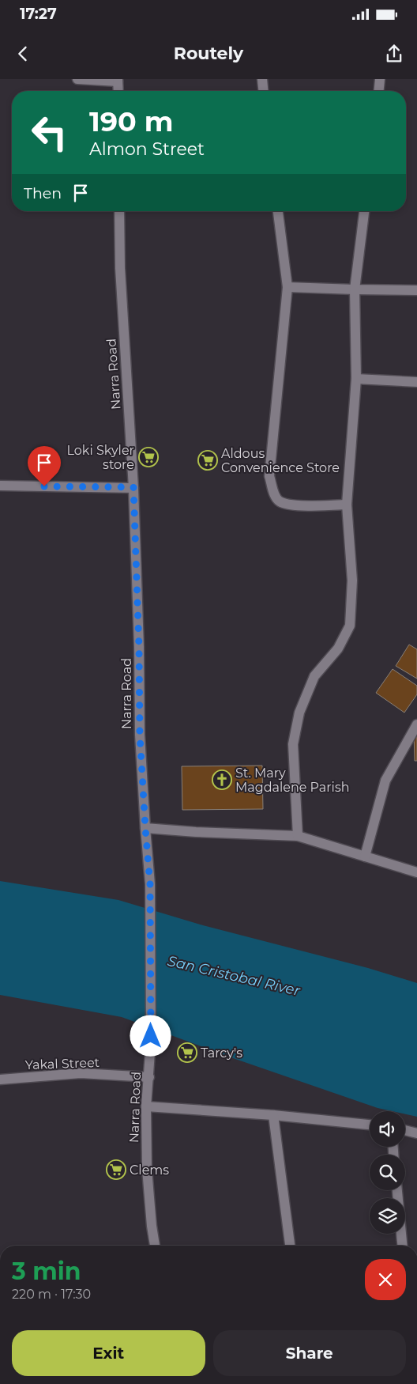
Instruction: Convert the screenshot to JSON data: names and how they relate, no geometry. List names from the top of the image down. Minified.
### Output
{"streets":{"street":["Narra Road","Yakal Street"]},"crossings":[["Narra Road","Yakal Street"]],"water":["San Cristobal River"],"places":{"supermarket":["Loki Skyler store","Aldous Convenience Store","Tarcy's","Clems"],"church":["St. Mary Magdalene Parish"]},"page":{"status":"17:27","header":"Routely","turn":["190 m","Almon Street"],"then":"Then","heading":["3 min","220 m · 17:30"],"buttons":["Exit","Share"]}}
